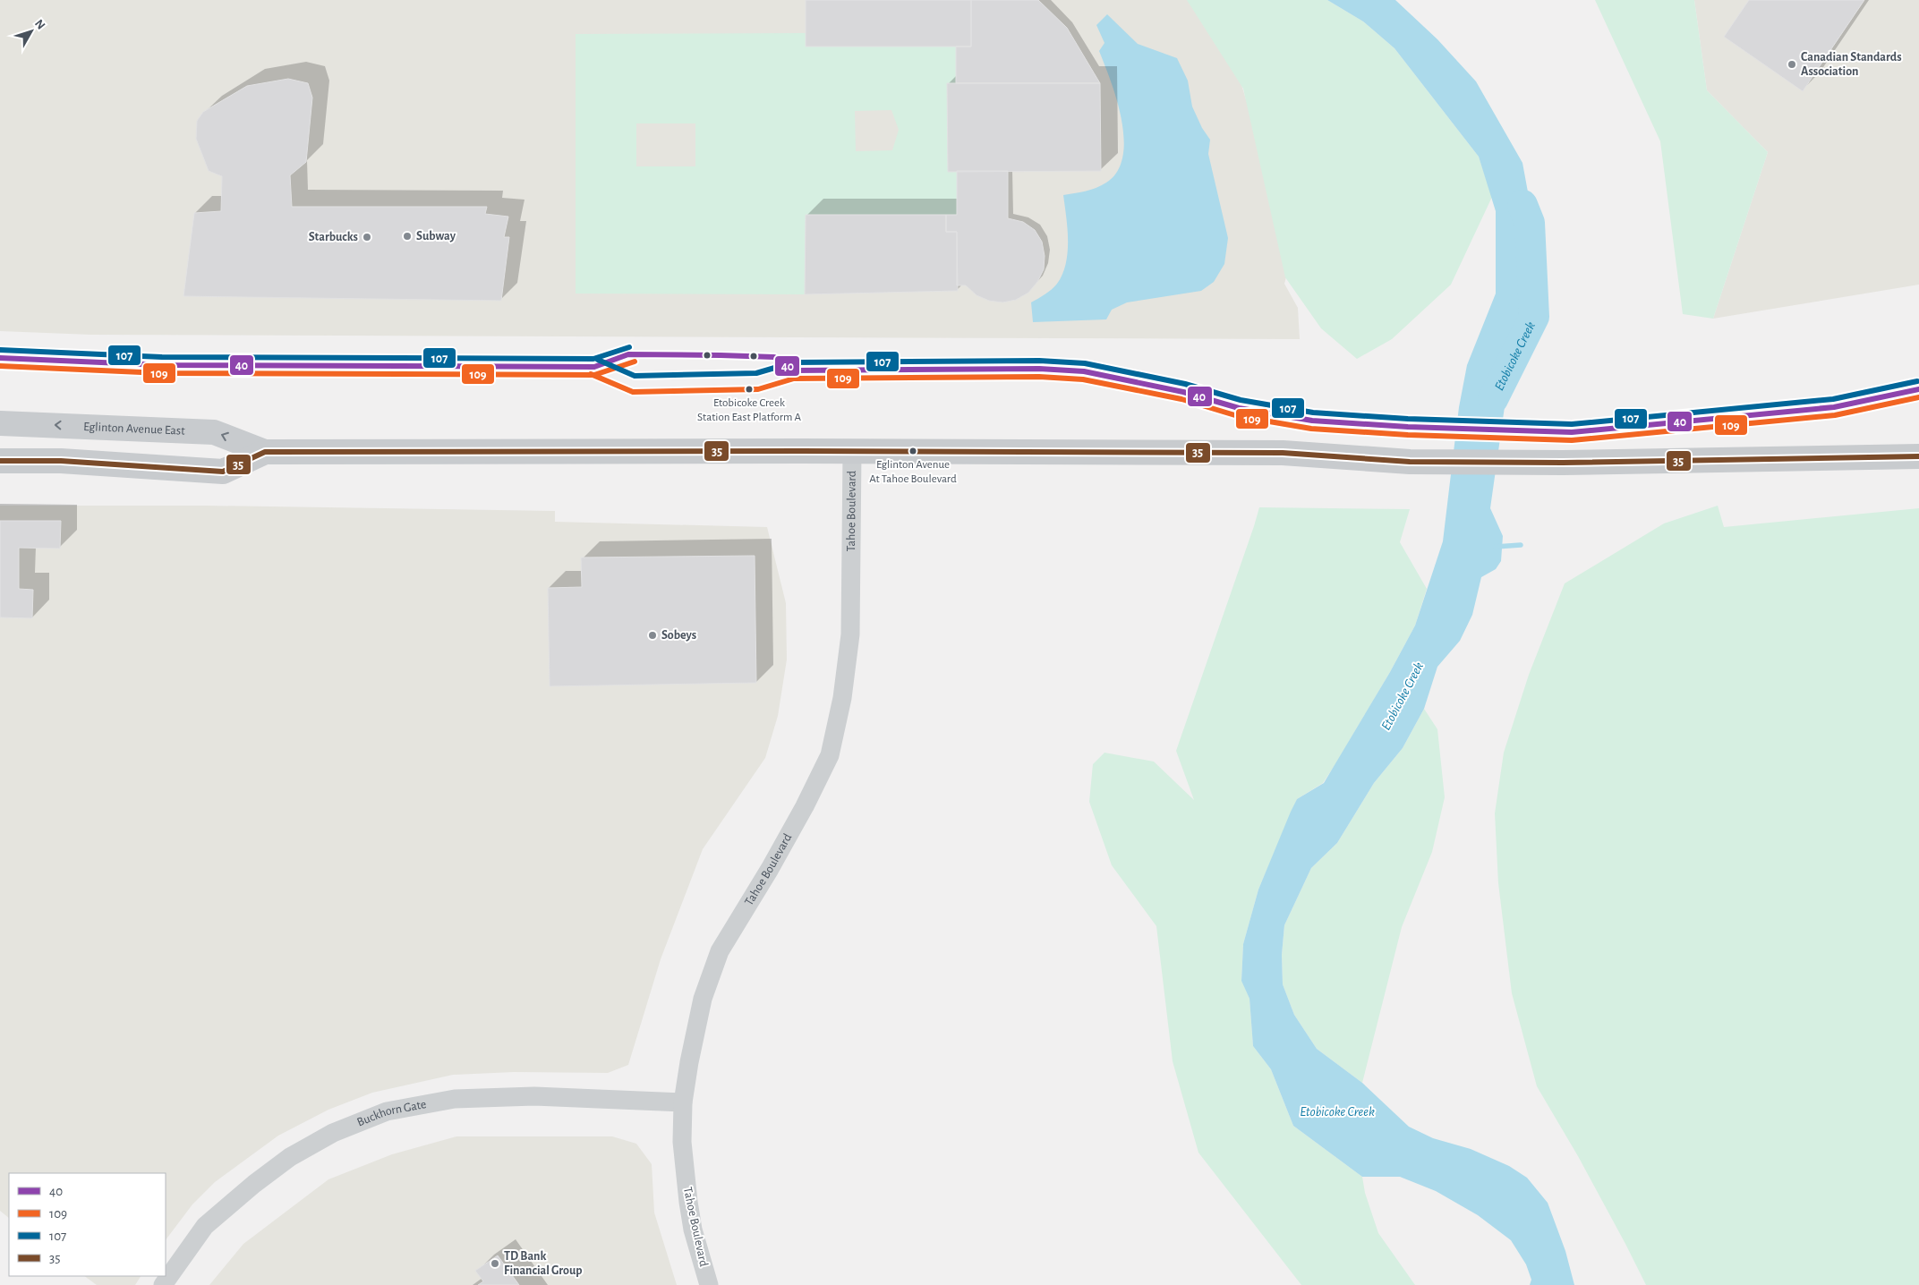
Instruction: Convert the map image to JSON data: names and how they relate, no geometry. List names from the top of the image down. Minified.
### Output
{"streets":{"main road":["Eglinton Avenue East"],"street":["Tahoe Boulevard","Buckhorn Gate"]},"crossings":[["Eglinton Avenue East","Tahoe Boulevard"],["Tahoe Boulevard","Buckhorn Gate"]],"water":["Etobicoke Creek"],"places":["Canadian Standards Association","Subway","Starbucks","Etobicoke Creek Station East Platform A","Eglinton Avenue At Tahoe Boulevard","Sobeys","TD Bank Financial Group"],"lines":["transit line 107","transit line 40","transit line 109","transit line 35"],"legend":["40","109","107","35"],"north":"top right"}
